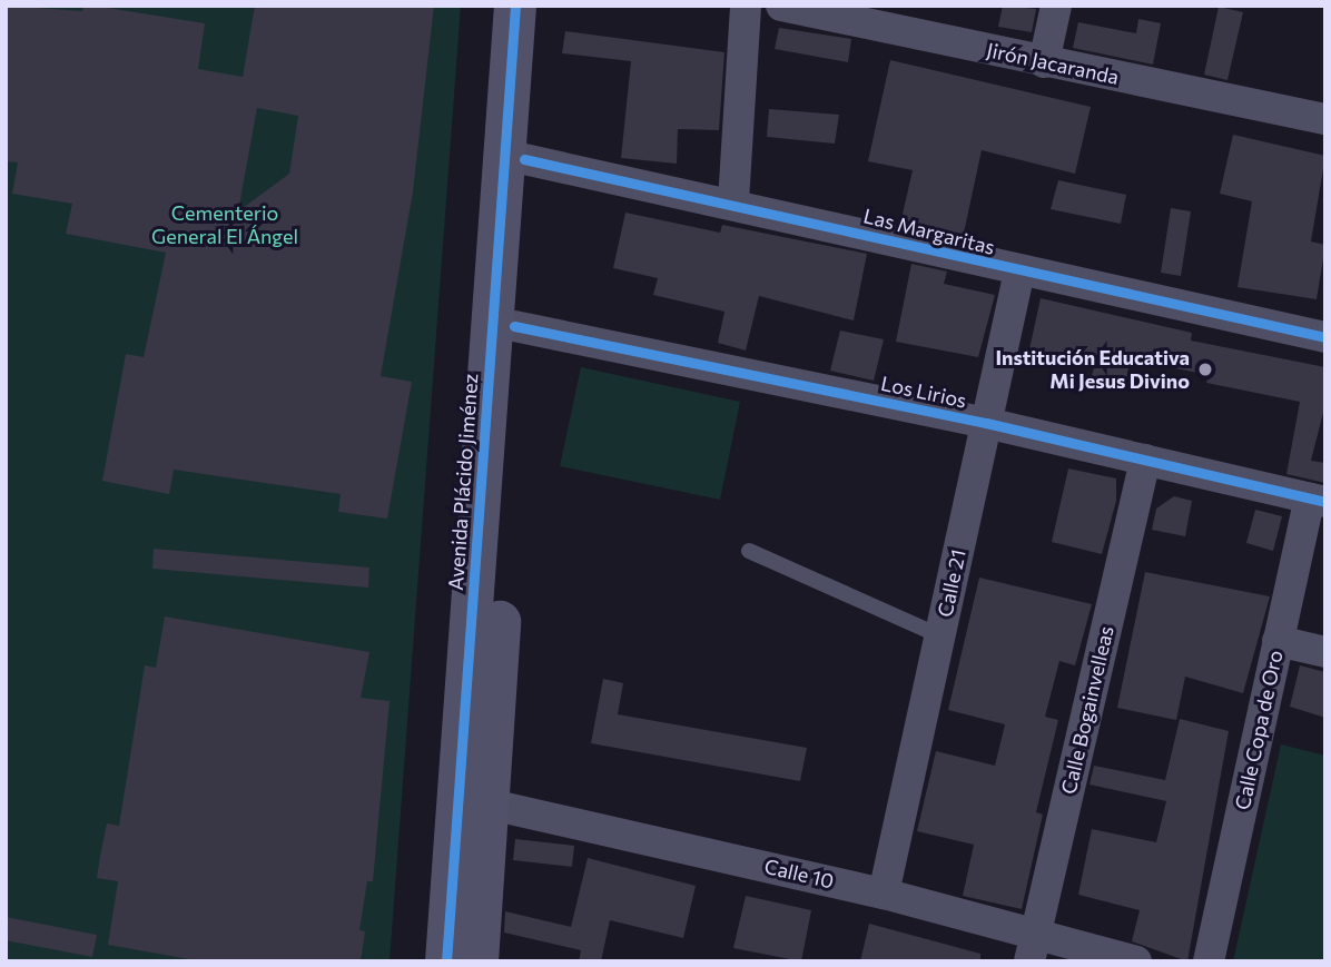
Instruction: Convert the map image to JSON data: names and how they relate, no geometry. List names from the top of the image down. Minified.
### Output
{"streets":{"street":["Jirón Jacaranda","Las Margaritas","Los Lirios","Avenida Plácido Jiménez","Calle 21","Calle Bogainvelleas","Calle Copa de Oro","Calle 10"]},"crossings":[["Las Margaritas","Avenida Plácido Jiménez"],["Las Margaritas","Calle 21"],["Los Lirios","Avenida Plácido Jiménez"],["Los Lirios","Calle 21"],["Los Lirios","Calle Bogainvelleas"],["Los Lirios","Calle Copa de Oro"],["Avenida Plácido Jiménez","Calle 10"],["Calle 21","Calle 10"],["Calle Bogainvelleas","Calle 10"]],"parks":["Cementerio General El Ángel"],"places":["Institución Educativa Mi Jesus Divino"]}
